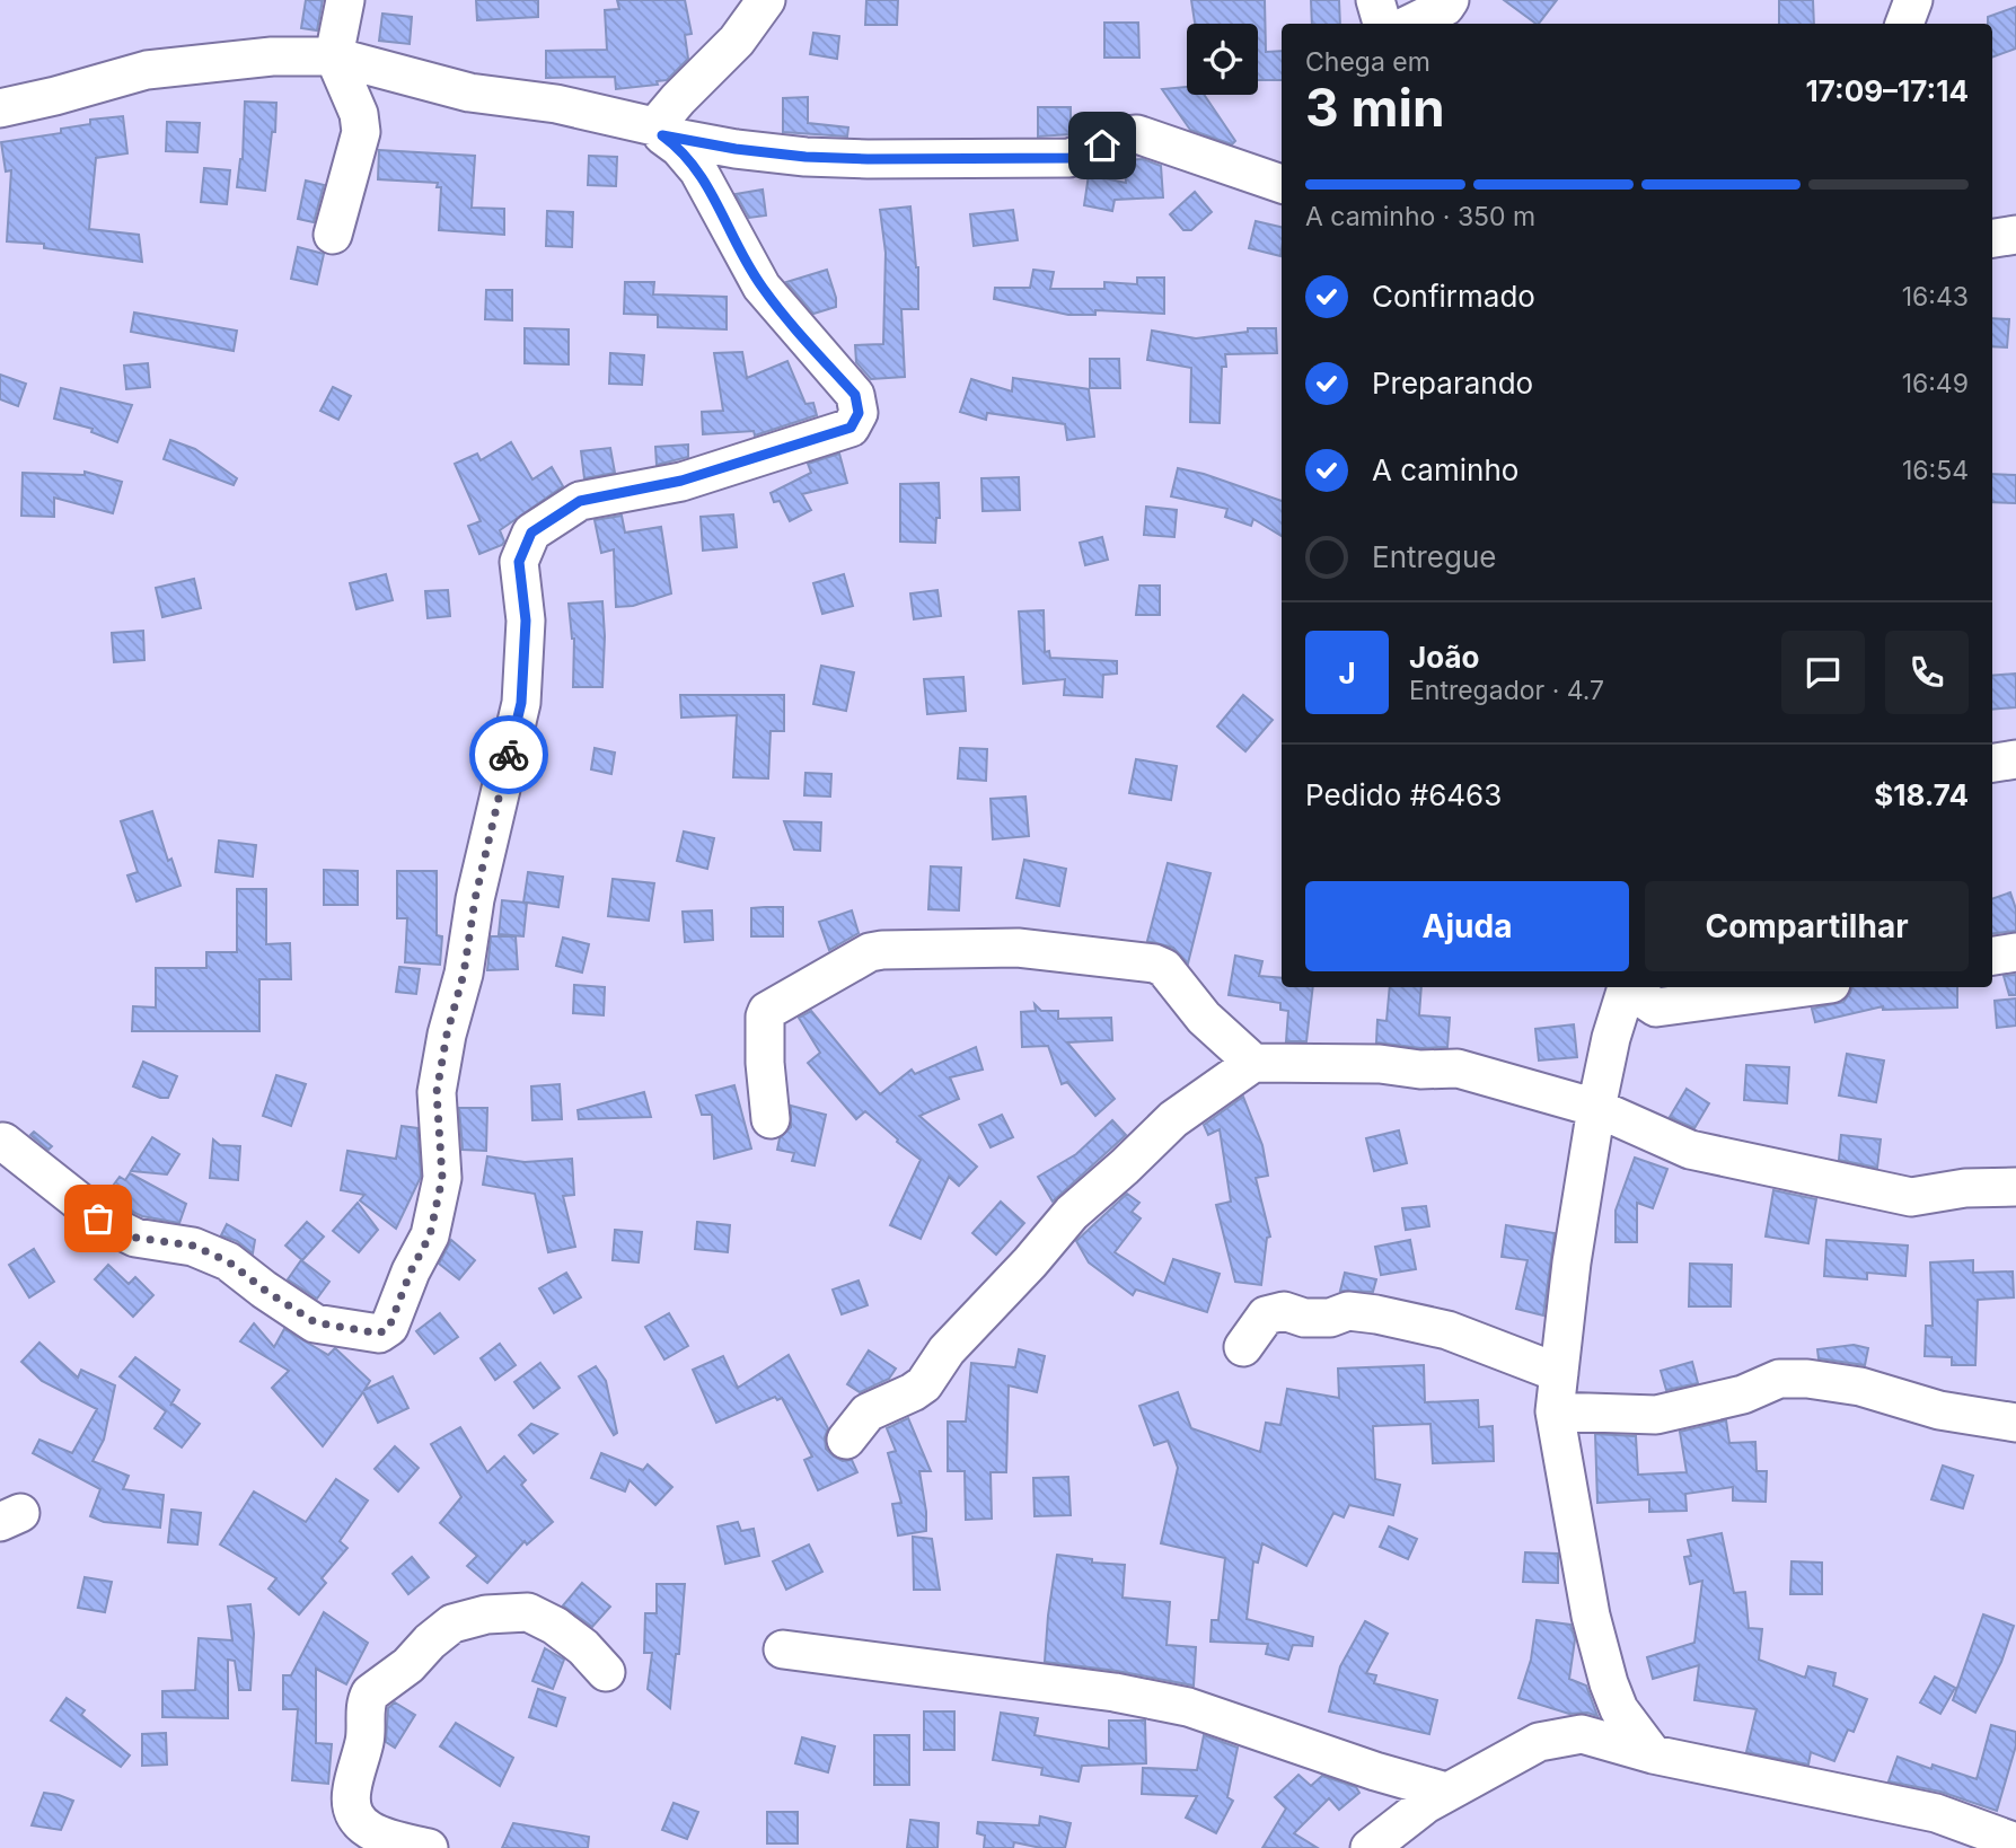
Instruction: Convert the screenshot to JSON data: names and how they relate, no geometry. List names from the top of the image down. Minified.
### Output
{"page":{"heading":["3 min","Chega em","17:09–17:14"],"panel":["João","Entregador · 4.7","Pedido #6463","$18.74"],"bar":"A caminho · 350 m","list":[["Confirmado","16:43"],["Preparando","16:49"],["A caminho","16:54"],"Entregue"],"round":"J","buttons":["Ajuda","Compartilhar"]}}
